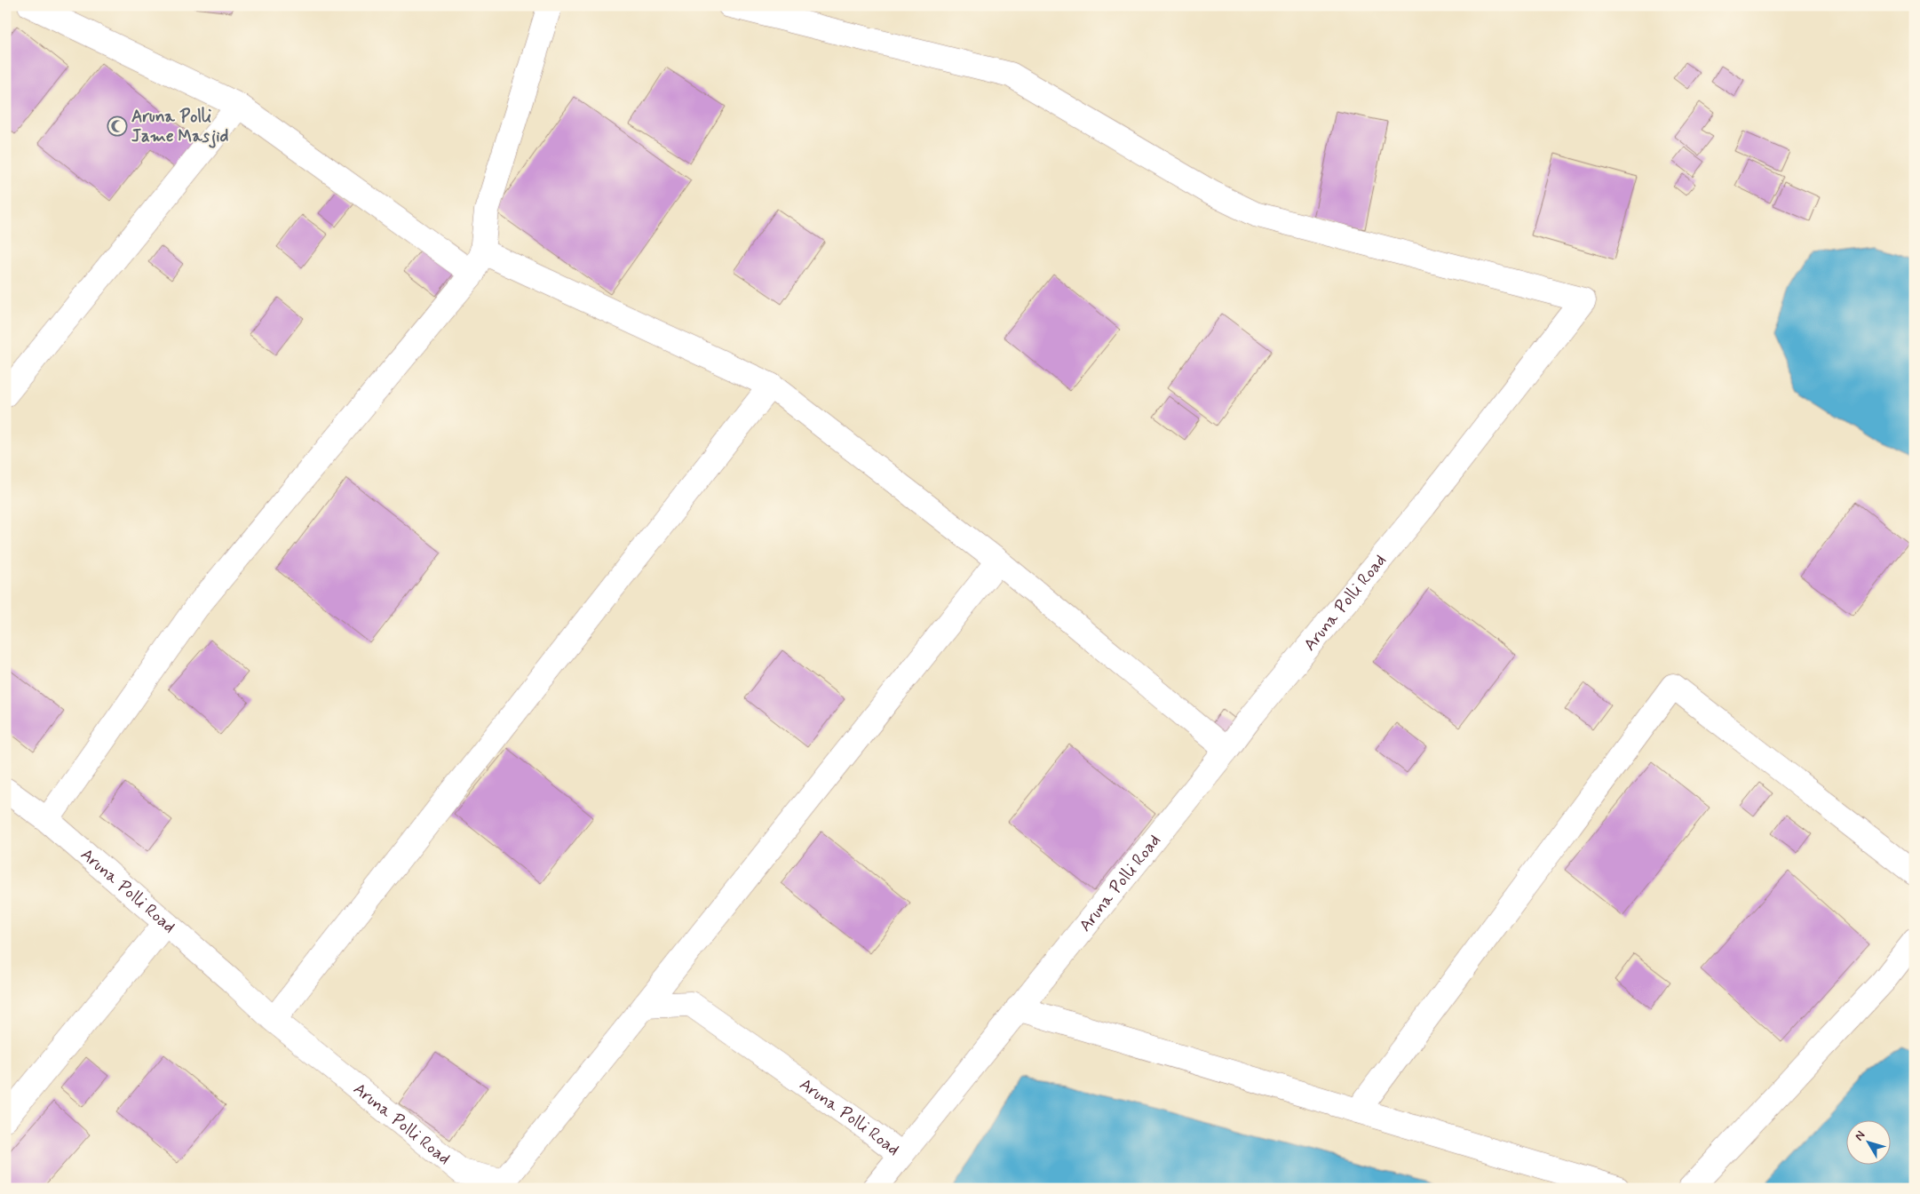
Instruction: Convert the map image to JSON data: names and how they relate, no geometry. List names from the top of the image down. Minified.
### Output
{"streets":{"street":["Aruna Polli Road"]},"places":{"mosque":["Aruna Polli Jame Masjid"]},"north":"top left"}
